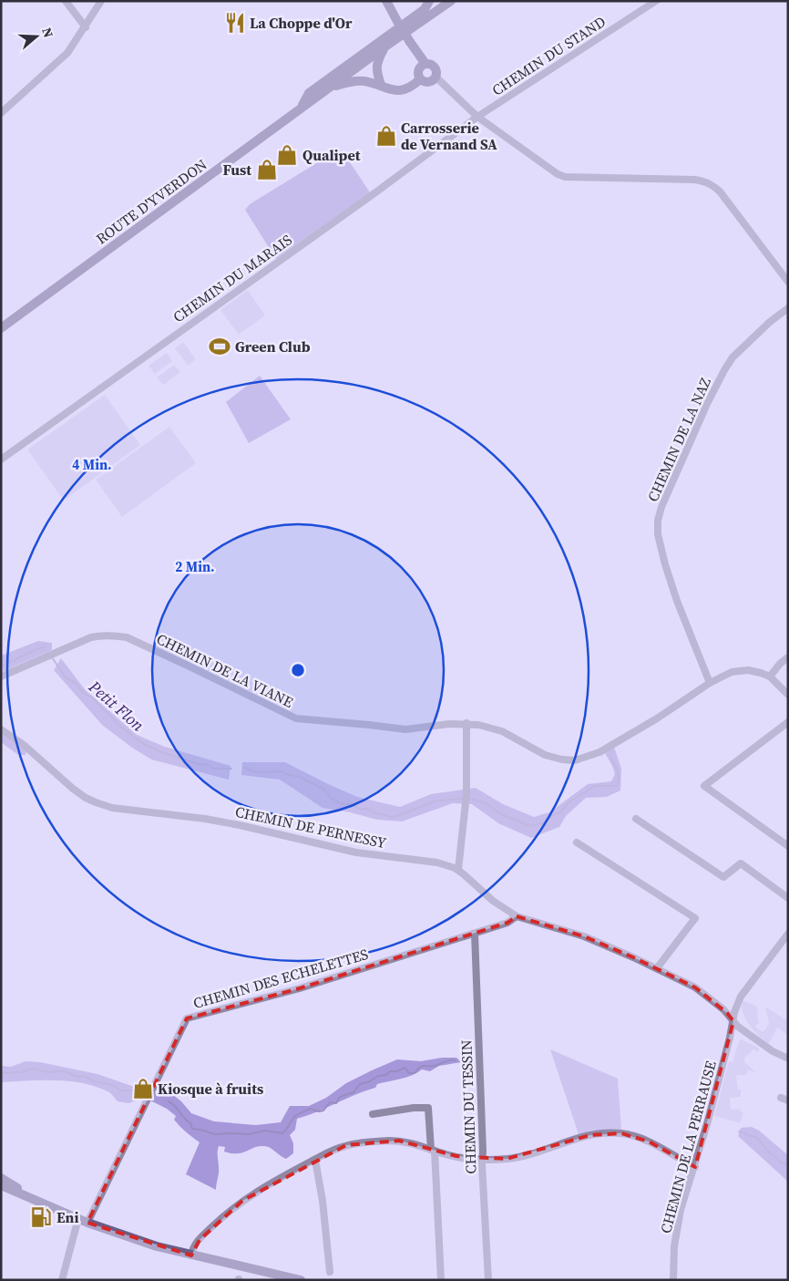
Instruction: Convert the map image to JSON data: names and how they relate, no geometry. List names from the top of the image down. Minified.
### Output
{"streets":{"main road":["ROUTE D'YVERDON"],"street":["CHEMIN DU STAND","CHEMIN DU MARAIS","CHEMIN DE LA NAZ","CHEMIN DE LA VIANE","CHEMIN DE PERNESSY","CHEMIN DES ECHELETTES","CHEMIN DU TESSIN","CHEMIN DE LA PERRAUSE"]},"crossings":[["CHEMIN DU STAND","CHEMIN DU MARAIS"],["CHEMIN DE LA NAZ","CHEMIN DE LA VIANE"],["CHEMIN DE PERNESSY","CHEMIN DES ECHELETTES"],["CHEMIN DE PERNESSY","CHEMIN DE LA PERRAUSE"],["CHEMIN DES ECHELETTES","CHEMIN DU TESSIN"]],"water":["Petit Flon"],"places":{"restaurant":["La Choppe d'Or"],"shop":["Carrosserie de Vernand SA","Qualipet","Fust","Kiosque à fruits"],"sports":["Green Club"],"fuel station":["Eni"]},"north":"right","rings":["4 Min.","2 Min."]}
